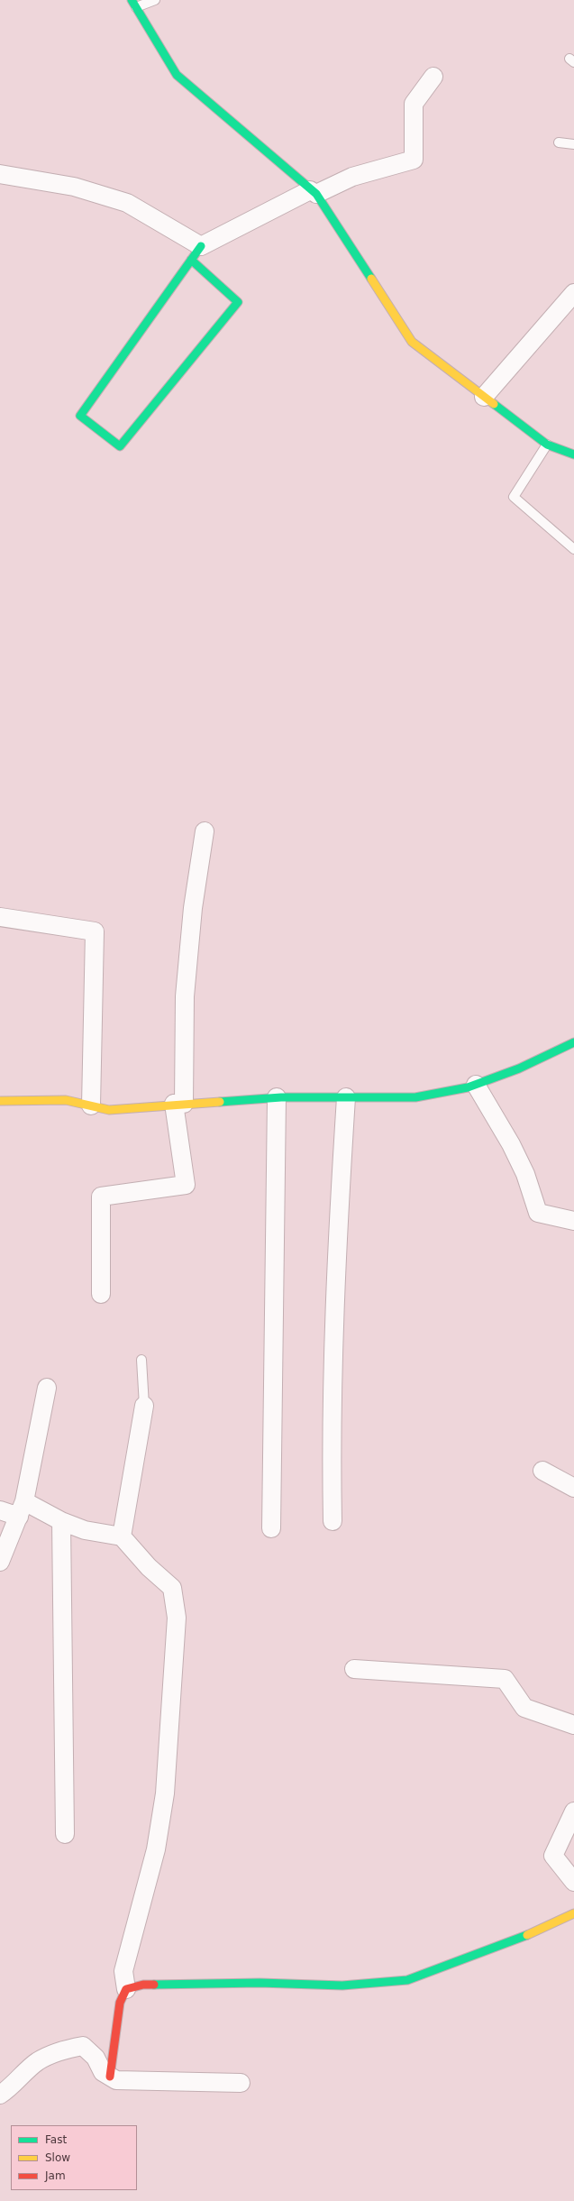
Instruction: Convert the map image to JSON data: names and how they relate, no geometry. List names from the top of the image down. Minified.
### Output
{"legend":["Fast","Slow","Jam"]}
